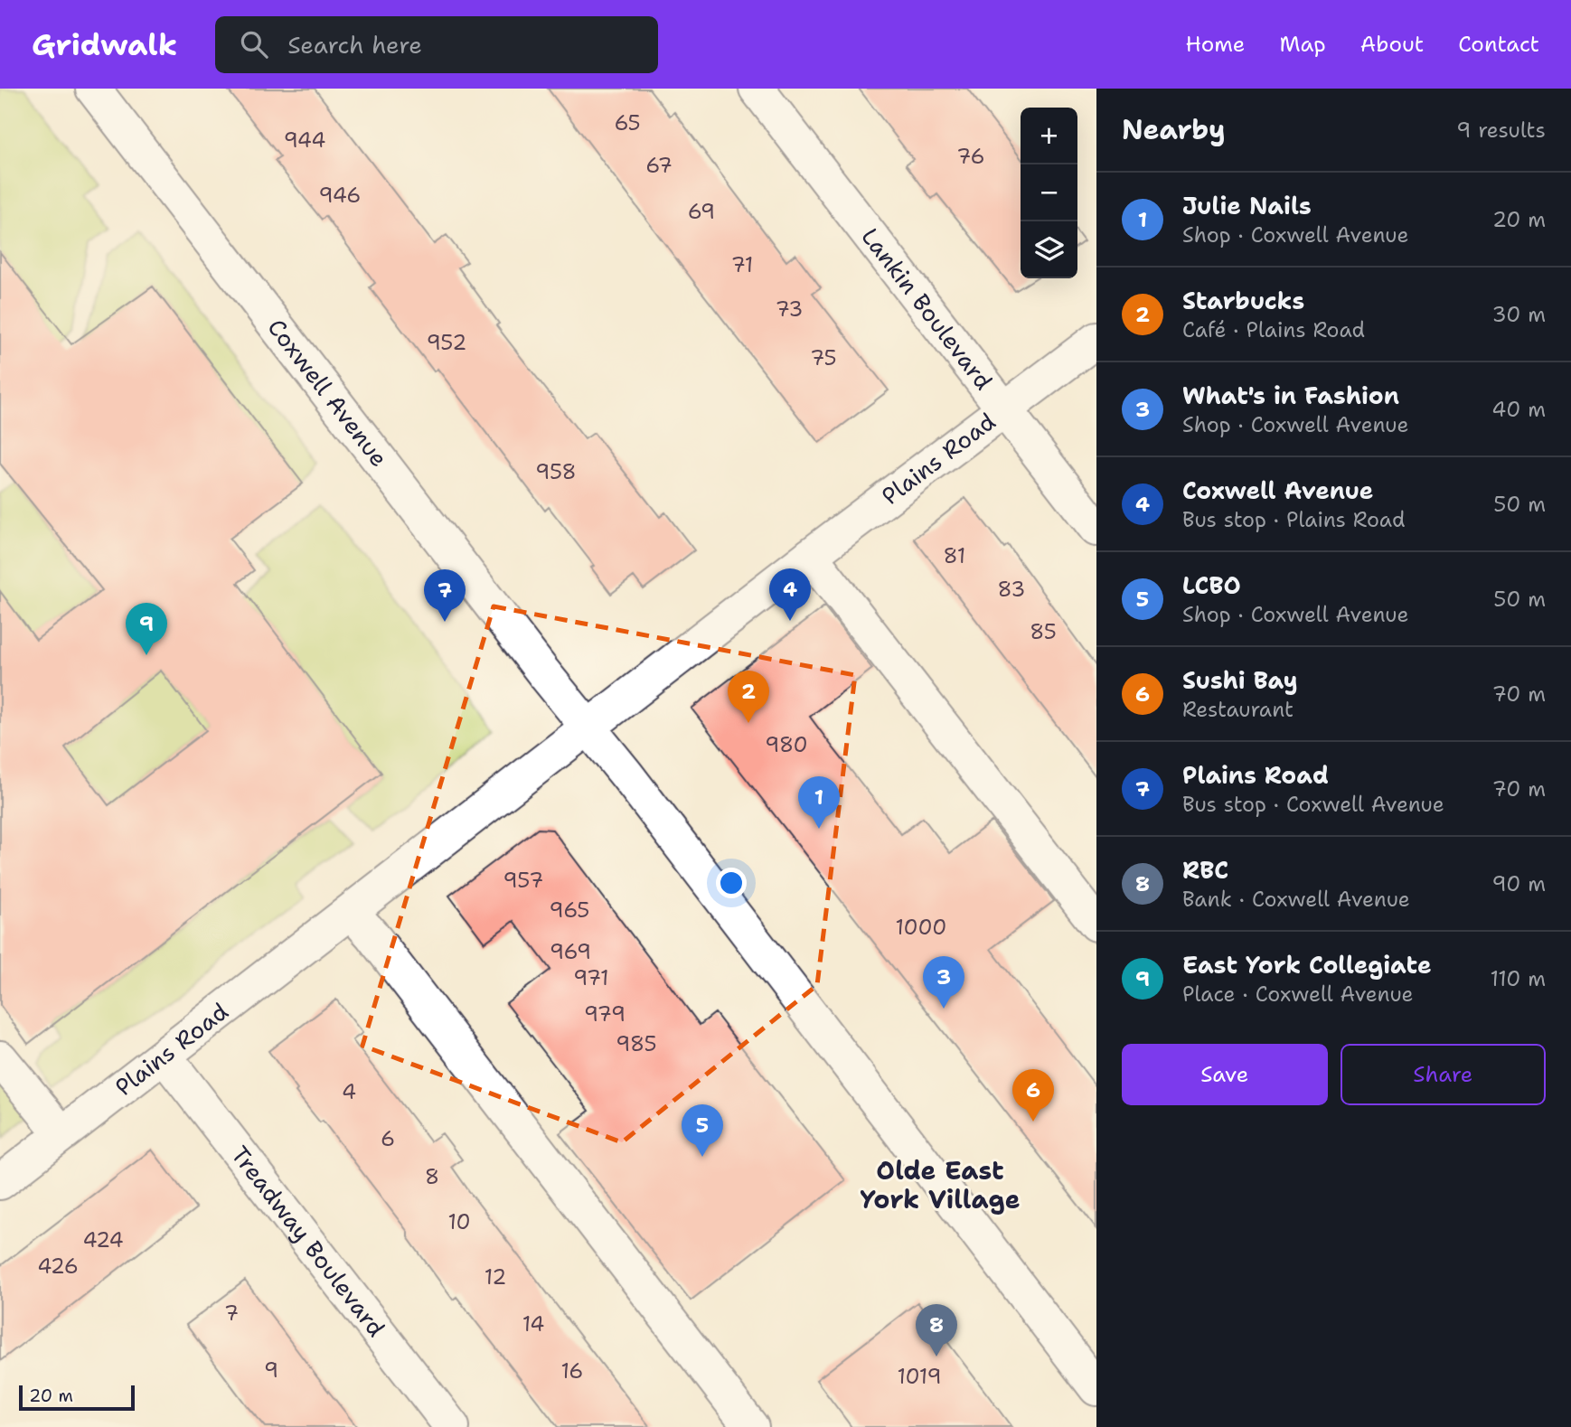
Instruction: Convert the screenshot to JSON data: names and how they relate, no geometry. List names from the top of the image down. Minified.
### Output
{"streets":{"street":["Lankin Boulevard","Coxwell Avenue","Plains Road","Treadway Boulevard"]},"crossings":[["Lankin Boulevard","Plains Road"],["Coxwell Avenue","Plains Road"],["Plains Road","Treadway Boulevard"]],"districts":["Olde East York Village"],"house_numbers":["65","944","76","67","946","69","71","73","952","75","958","81","83","85","980","957","965","1000","969","971","979","985","4","6","8","10","424","426","12","7","14","9","16","1019"],"scale_bar":"20 m","page":{"header":"Gridwalk","search":"Search here","nav":["Home","Map","About","Contact"],"heading":["Nearby","9 results"],"map_buttons":["+","−"],"list":[{"mark":"1","name":"Julie Nails","note":"Shop · Coxwell Avenue","value":"20 m"},{"mark":"2","name":"Starbucks","note":"Café · Plains Road","value":"30 m"},{"mark":"3","name":"What's in Fashion","note":"Shop · Coxwell Avenue","value":"40 m"},{"mark":"4","name":"Coxwell Avenue","note":"Bus stop · Plains Road","value":"50 m"},{"mark":"5","name":"LCBO","note":"Shop · Coxwell Avenue","value":"50 m"},{"mark":"6","name":"Sushi Bay","note":"Restaurant","value":"70 m"},{"mark":"7","name":"Plains Road","note":"Bus stop · Coxwell Avenue","value":"70 m"},{"mark":"8","name":"RBC","note":"Bank · Coxwell Avenue","value":"90 m"},{"mark":"9","name":"East York Collegiate","note":"Place · Coxwell Avenue","value":"110 m"}],"pins":["4","7","9","2","1","3","6","5","8"],"buttons":["Save","Share"],"scale":"20 m"}}
